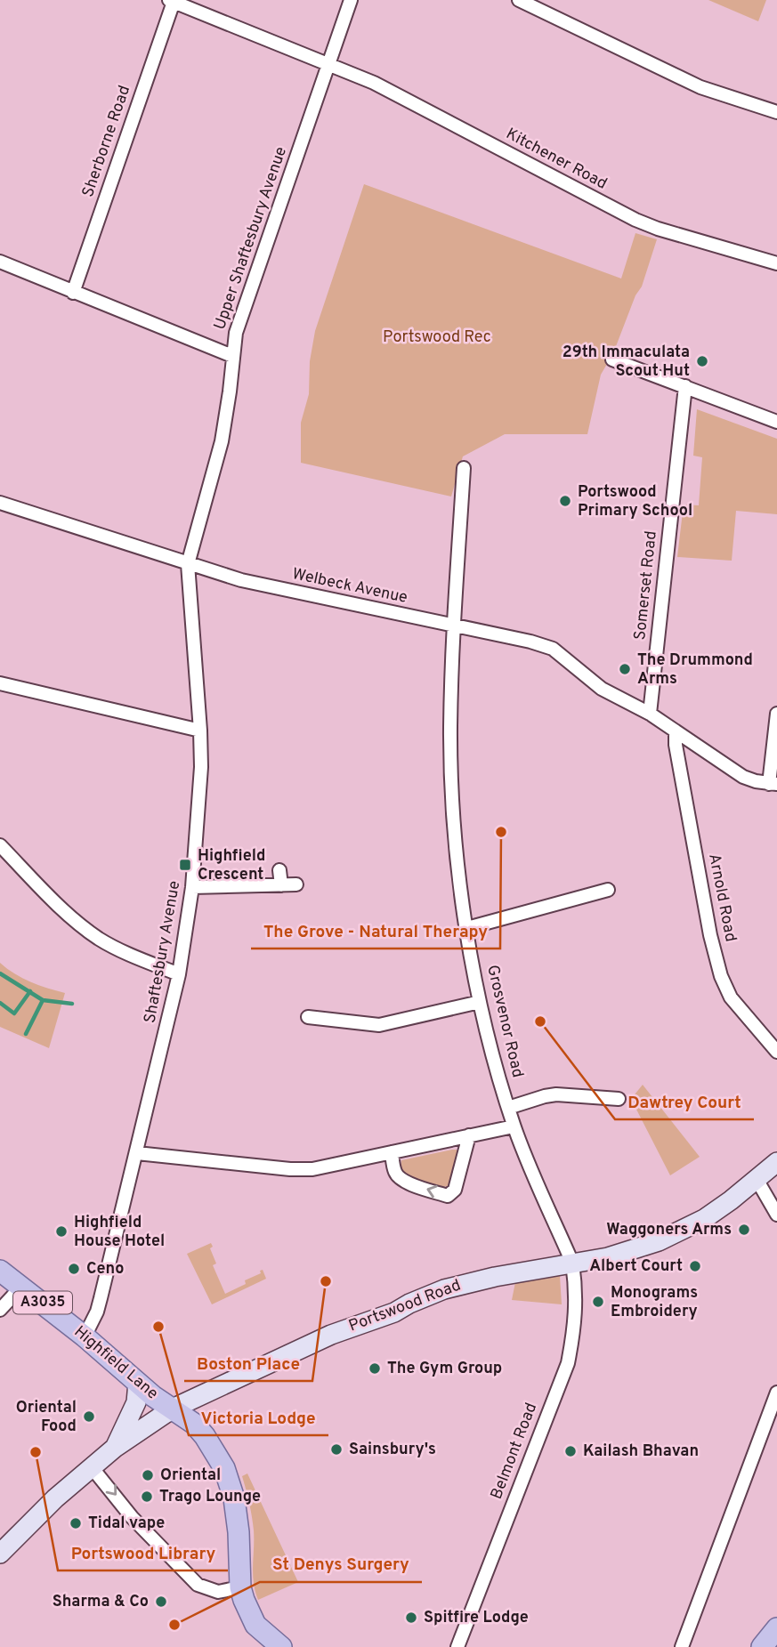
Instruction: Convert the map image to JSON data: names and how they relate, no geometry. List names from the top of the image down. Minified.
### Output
{"streets":{"main road":["A3035","Highfield Lane"],"street":["Sherborne Road","Kitchener Road","Upper Shaftesbury Avenue","Somerset Road","Welbeck Avenue","Arnold Road","Shaftesbury Avenue","Grosvenor Road","Portswood Road","Belmont Road"]},"crossings":[["Sherborne Road","Kitchener Road"],["Kitchener Road","Upper Shaftesbury Avenue"],["Upper Shaftesbury Avenue","Welbeck Avenue"],["Upper Shaftesbury Avenue","Shaftesbury Avenue"],["Somerset Road","Welbeck Avenue"],["Welbeck Avenue","Arnold Road"],["Welbeck Avenue","Shaftesbury Avenue"],["Welbeck Avenue","Grosvenor Road"],["Shaftesbury Avenue","Highfield Lane"],["Grosvenor Road","Portswood Road"],["Grosvenor Road","Belmont Road"],["A3035","Portswood Road"],["A3035","Highfield Lane"],["Portswood Road","Highfield Lane"],["Portswood Road","Belmont Road"]],"parks":["Portswood Rec"],"places":{"other":["29th Immaculata Scout Hut","Portswood Primary School","The Drummond Arms","The Grove - Natural Therapy","Dawtrey Court","Waggoners Arms","Highfield House Hotel","Albert Court","Ceno","Boston Place","Monograms Embroidery","Victoria Lodge","The Gym Group","Oriental Food","Sainsbury's","Kailash Bhavan","Portswood Library","Oriental","Trago Lounge","Tidal vape","Sharma & Co","Spitfire Lodge","St Denys Surgery"],"transit":["Highfield Crescent"]}}
